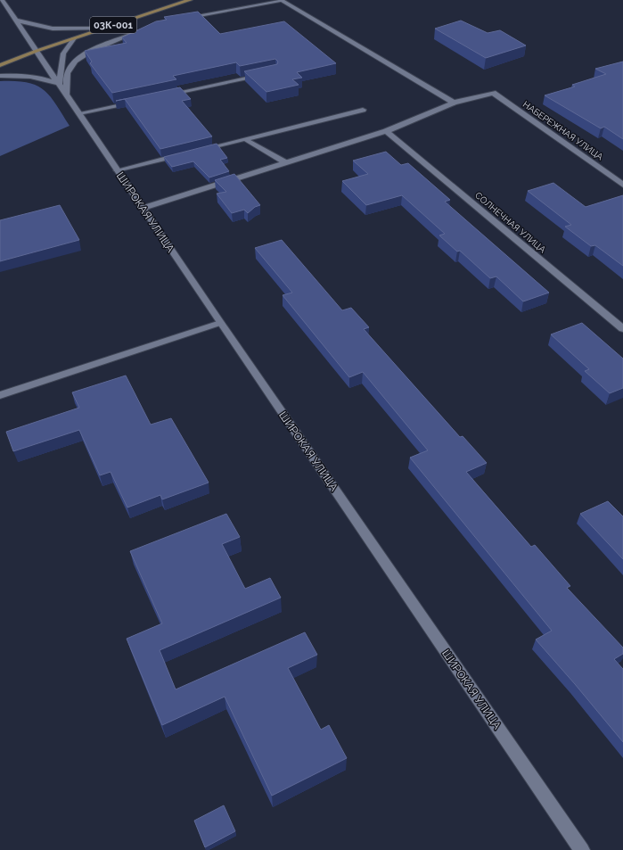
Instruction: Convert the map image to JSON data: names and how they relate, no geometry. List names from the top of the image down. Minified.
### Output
{"streets":{"main road":["03К-001"],"street":["НАБЕРЕЖНАЯ УЛИЦА","ШИРОКАЯ УЛИЦА","СОЛНЕЧНАЯ УЛИЦА"]},"crossings":[["03К-001","ШИРОКАЯ УЛИЦА"]]}
